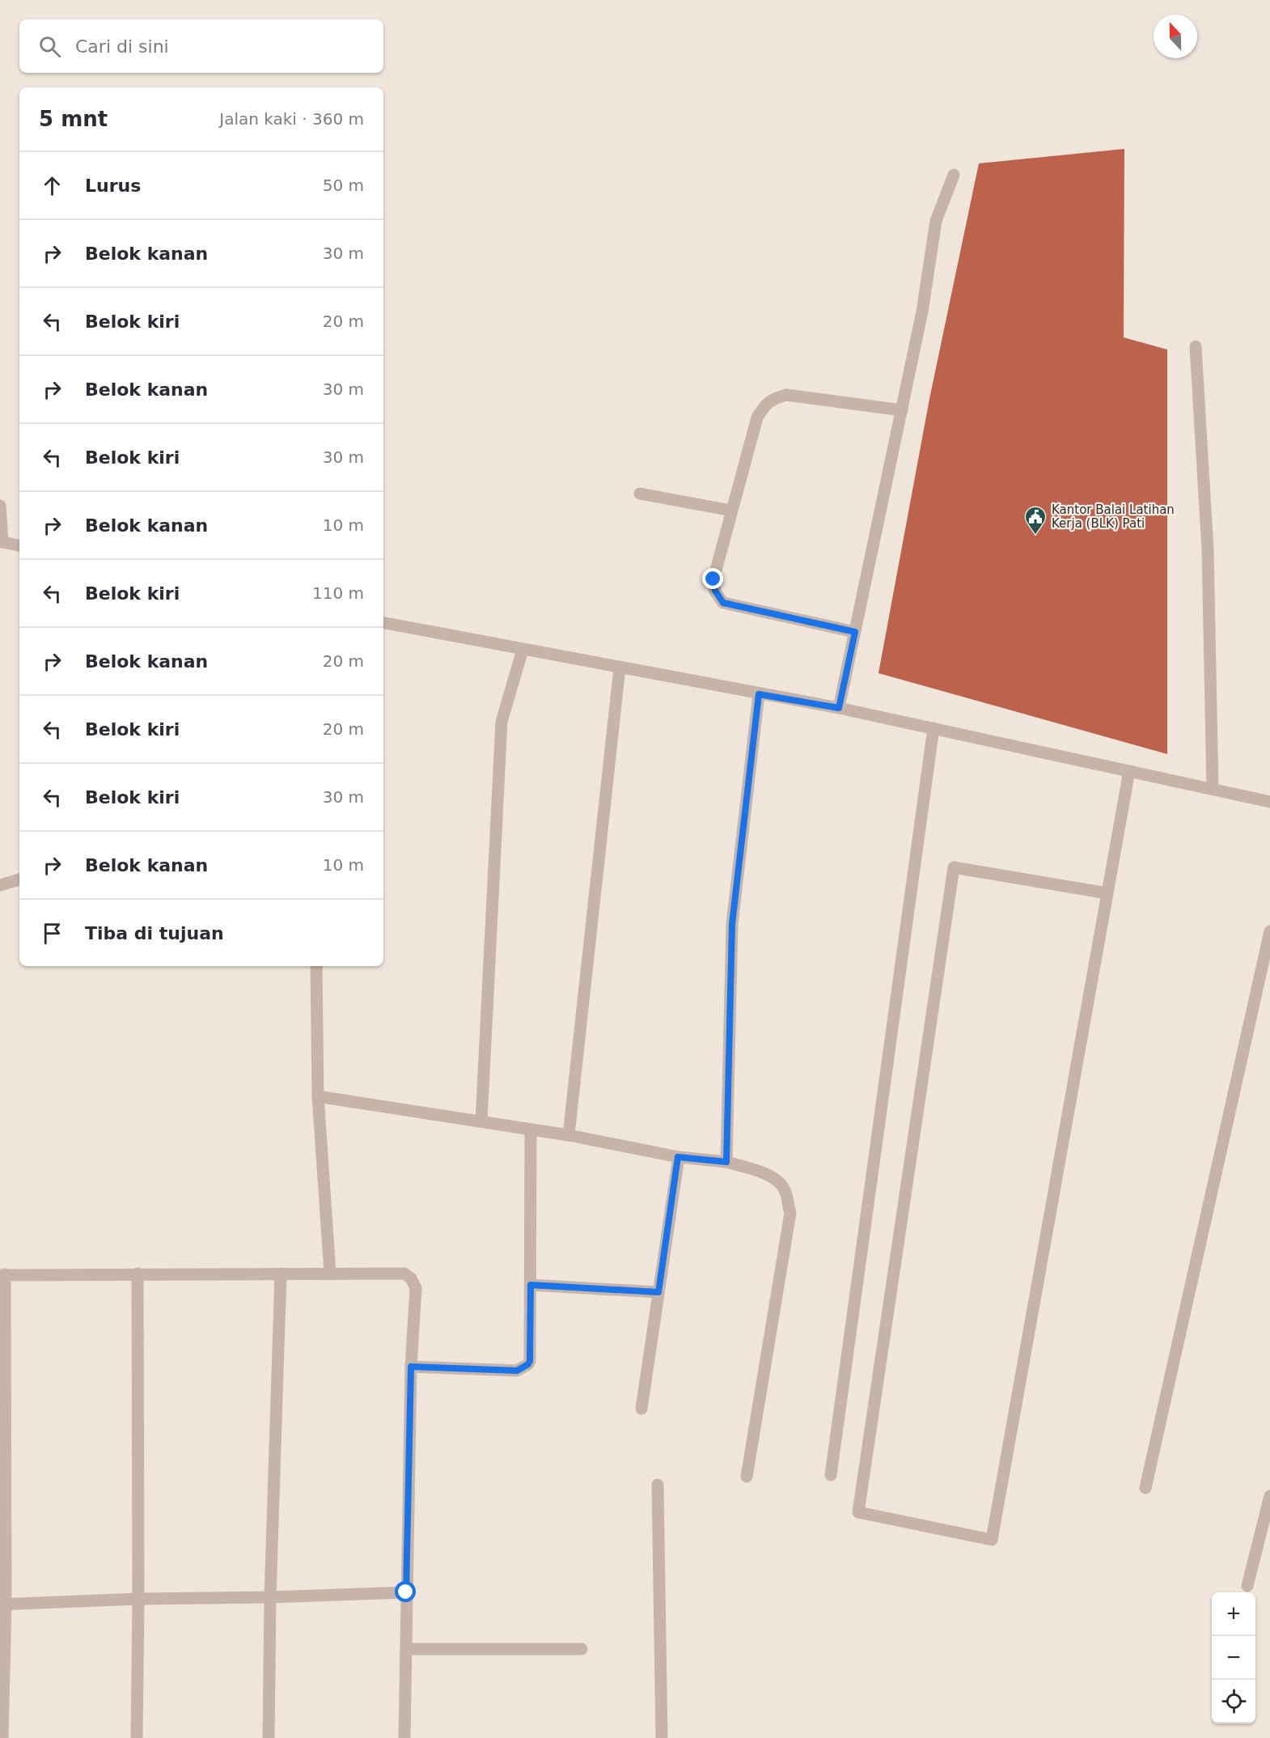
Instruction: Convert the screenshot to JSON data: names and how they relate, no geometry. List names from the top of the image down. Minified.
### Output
{"places":{"public building":["Kantor Balai Latihan Kerja (BLK) Pati"]},"north":"top","page":{"search":"Cari di sini","heading":["5 mnt","Jalan kaki · 360 m"],"list":[["Lurus","50 m"],["Belok kanan","30 m"],["Belok kiri","20 m"],["Belok kanan","30 m"],["Belok kiri","30 m"],["Belok kanan","10 m"],["Belok kiri","110 m"],["Belok kanan","20 m"],["Belok kiri","20 m"],["Belok kiri","30 m"],["Belok kanan","10 m"],"Tiba di tujuan"],"map_buttons":["+","−"]}}
